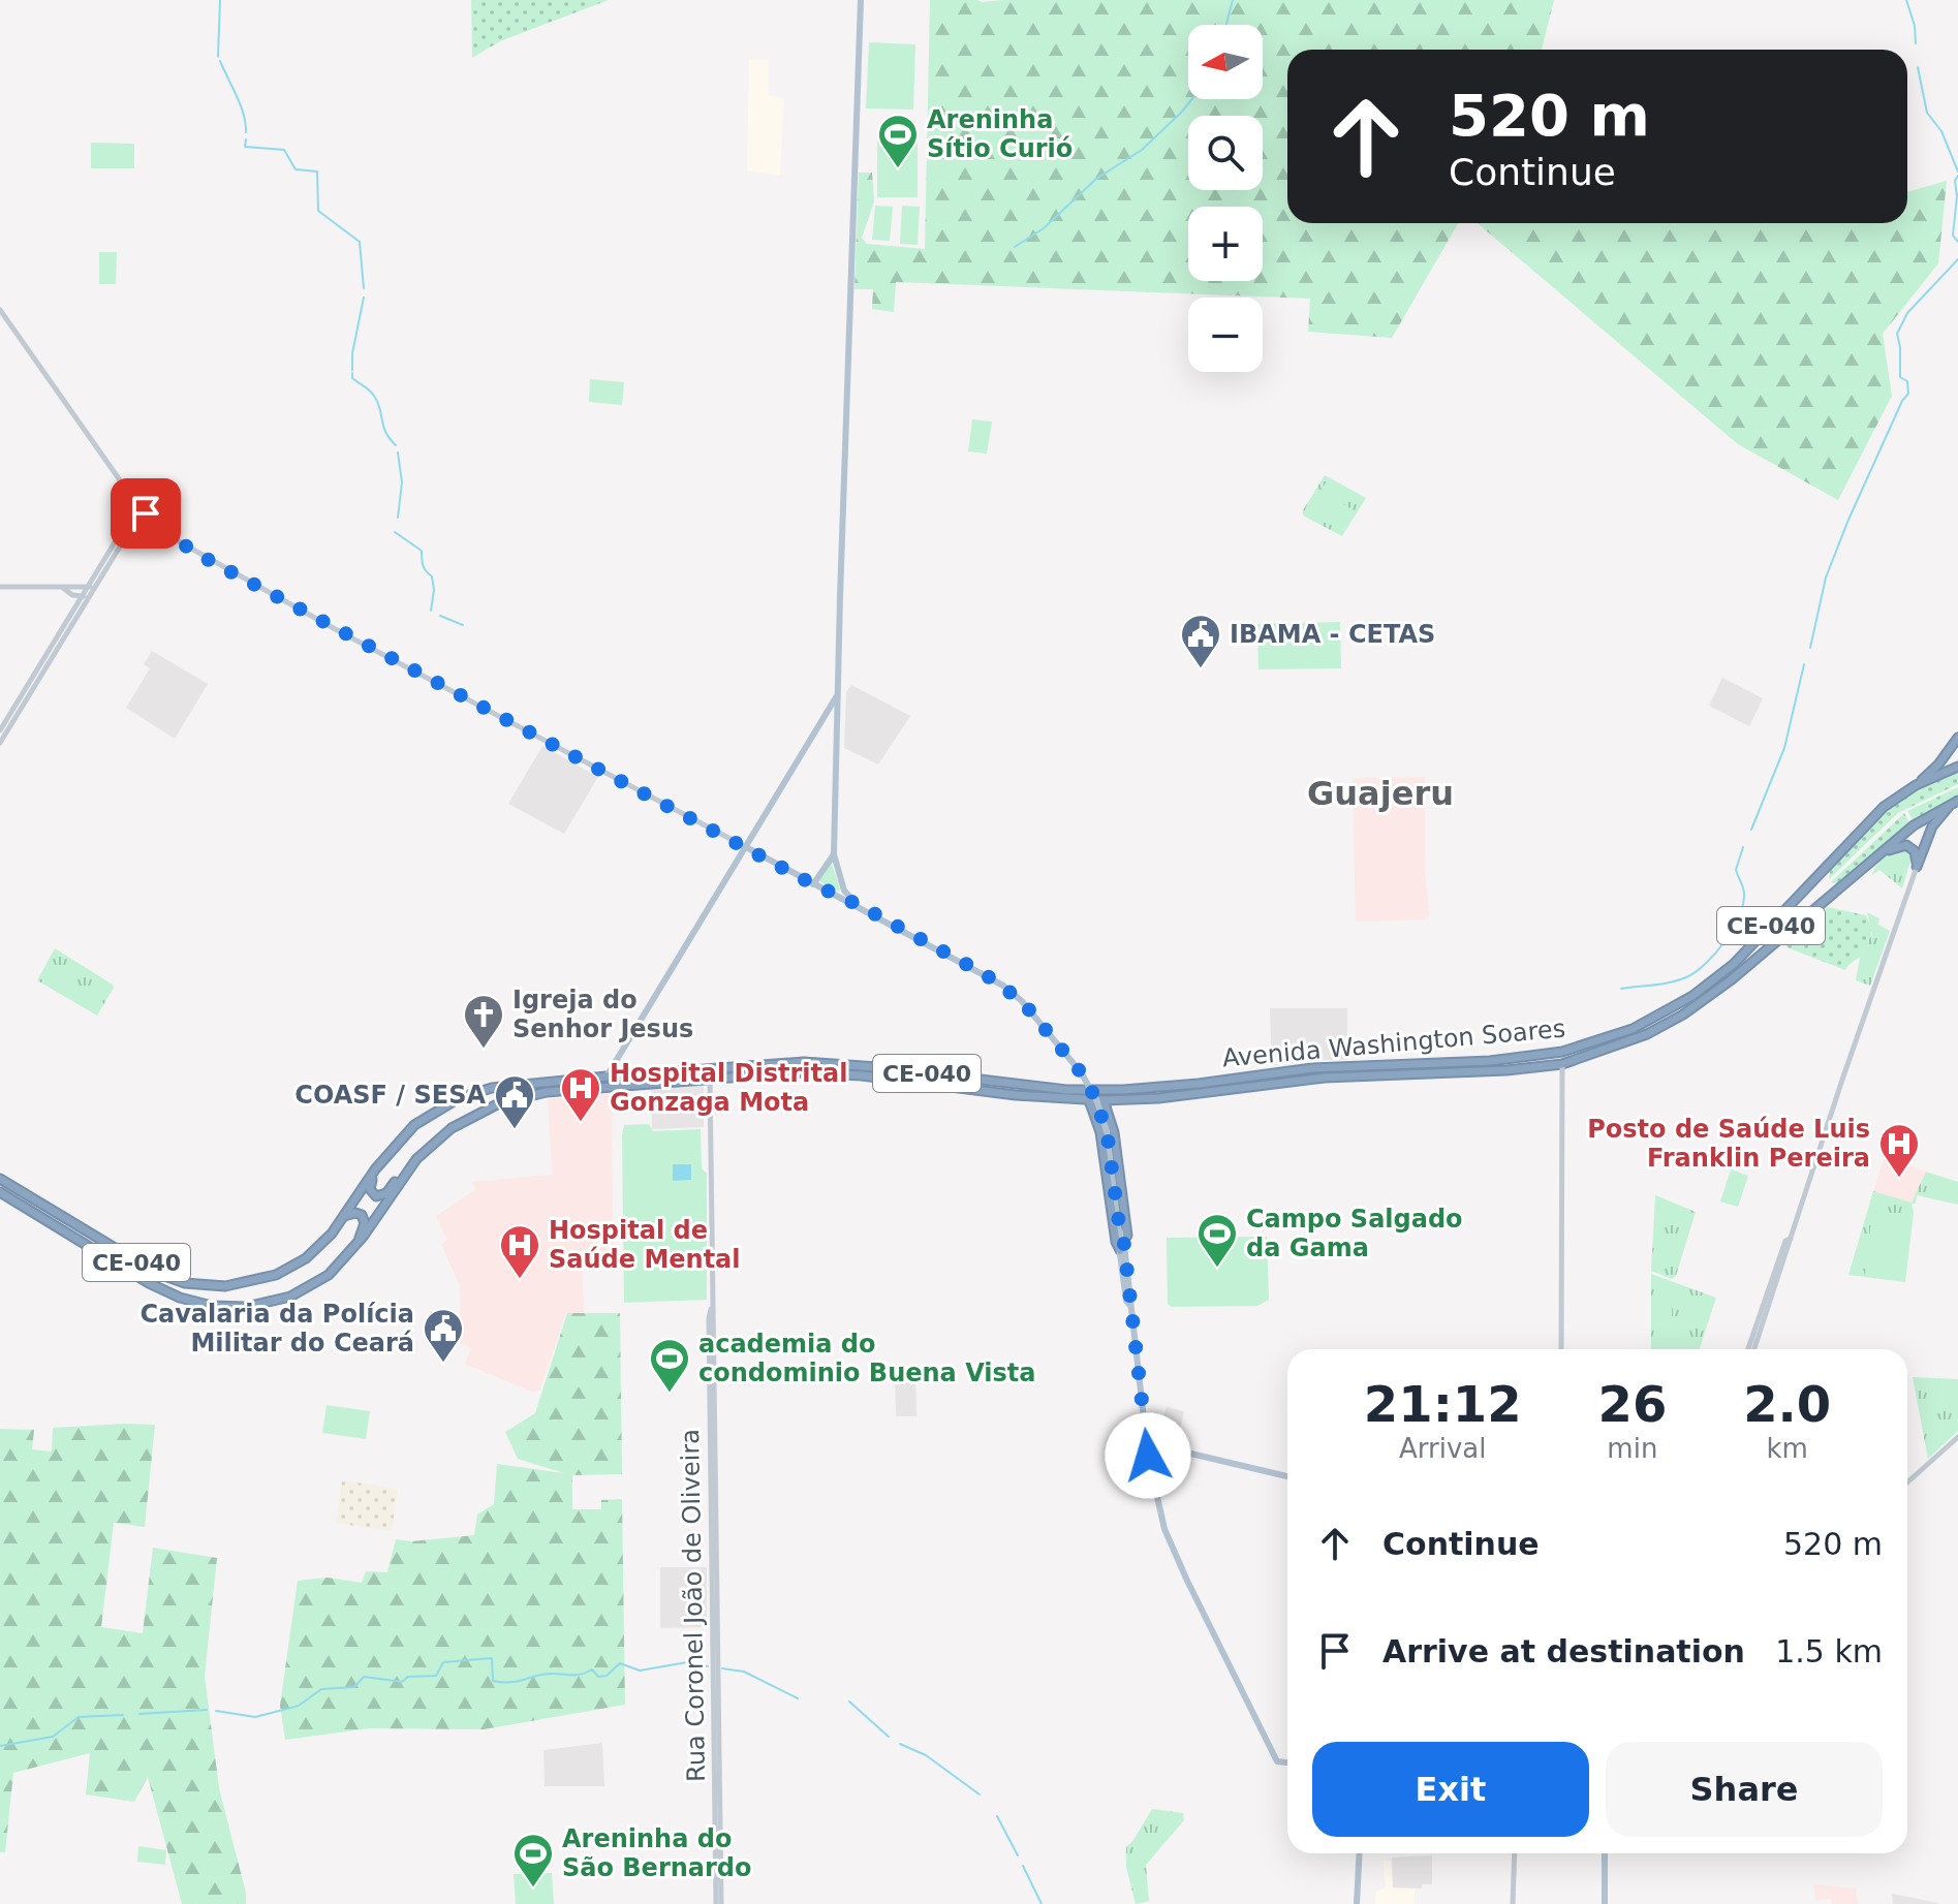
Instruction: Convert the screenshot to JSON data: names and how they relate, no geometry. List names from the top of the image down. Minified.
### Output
{"streets":{"highway":["CE-040","Avenida Washington Soares"],"street":["Rua Coronel João de Oliveira"]},"crossings":[["Avenida Washington Soares","Rua Coronel João de Oliveira"]],"districts":["Guajeru"],"places":{"sports":["Areninha Sítio Curió","Campo Salgado da Gama","academia do condominio Buena Vista","Areninha do São Bernardo"],"public building":["IBAMA - CETAS","COASF / SESA","Cavalaria da Polícia Militar do Ceará"],"church":["Igreja do Senhor Jesus"],"hospital":["Hospital Distrital Gonzaga Mota","Posto de Saúde Luis Franklin Pereira","Hospital de Saúde Mental"]},"north":"left","page":{"map_buttons":["+","−"],"turn":["520 m","Continue"],"eta":["21:12","Arrival","26","min","2.0","km"],"list":[{"name":"Continue","value":"520 m"},{"name":"Arrive at destination","value":"1.5 km"}],"buttons":["Exit","Share"]}}
